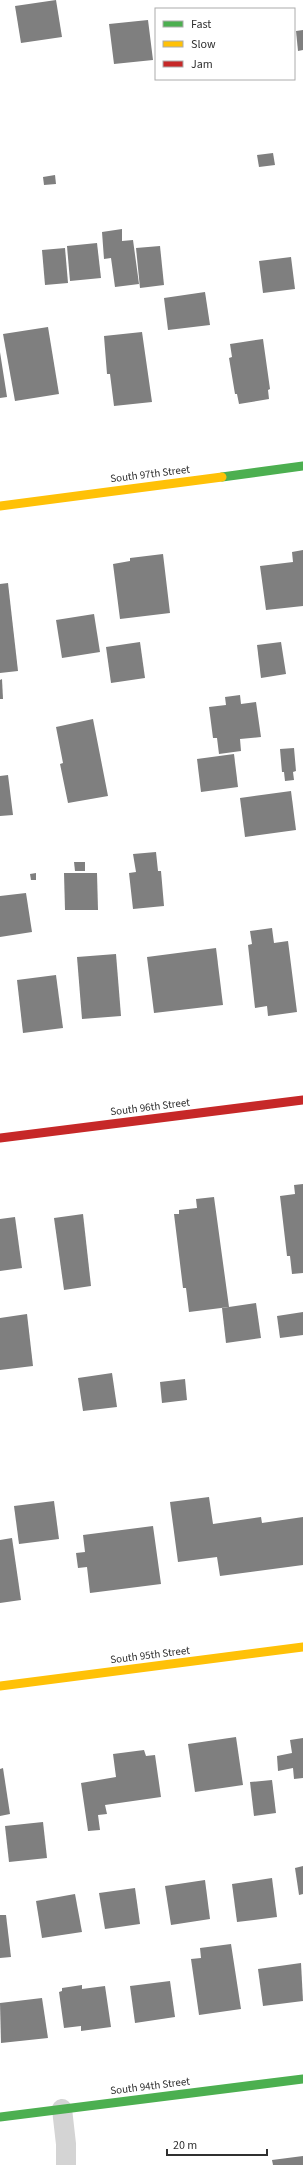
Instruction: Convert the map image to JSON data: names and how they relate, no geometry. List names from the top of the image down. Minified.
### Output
{"streets":{"street":["South 97th Street","South 96th Street","South 95th Street","South 94th Street"]},"legend":["Fast","Slow","Jam"],"scale_bar":"20 m"}
